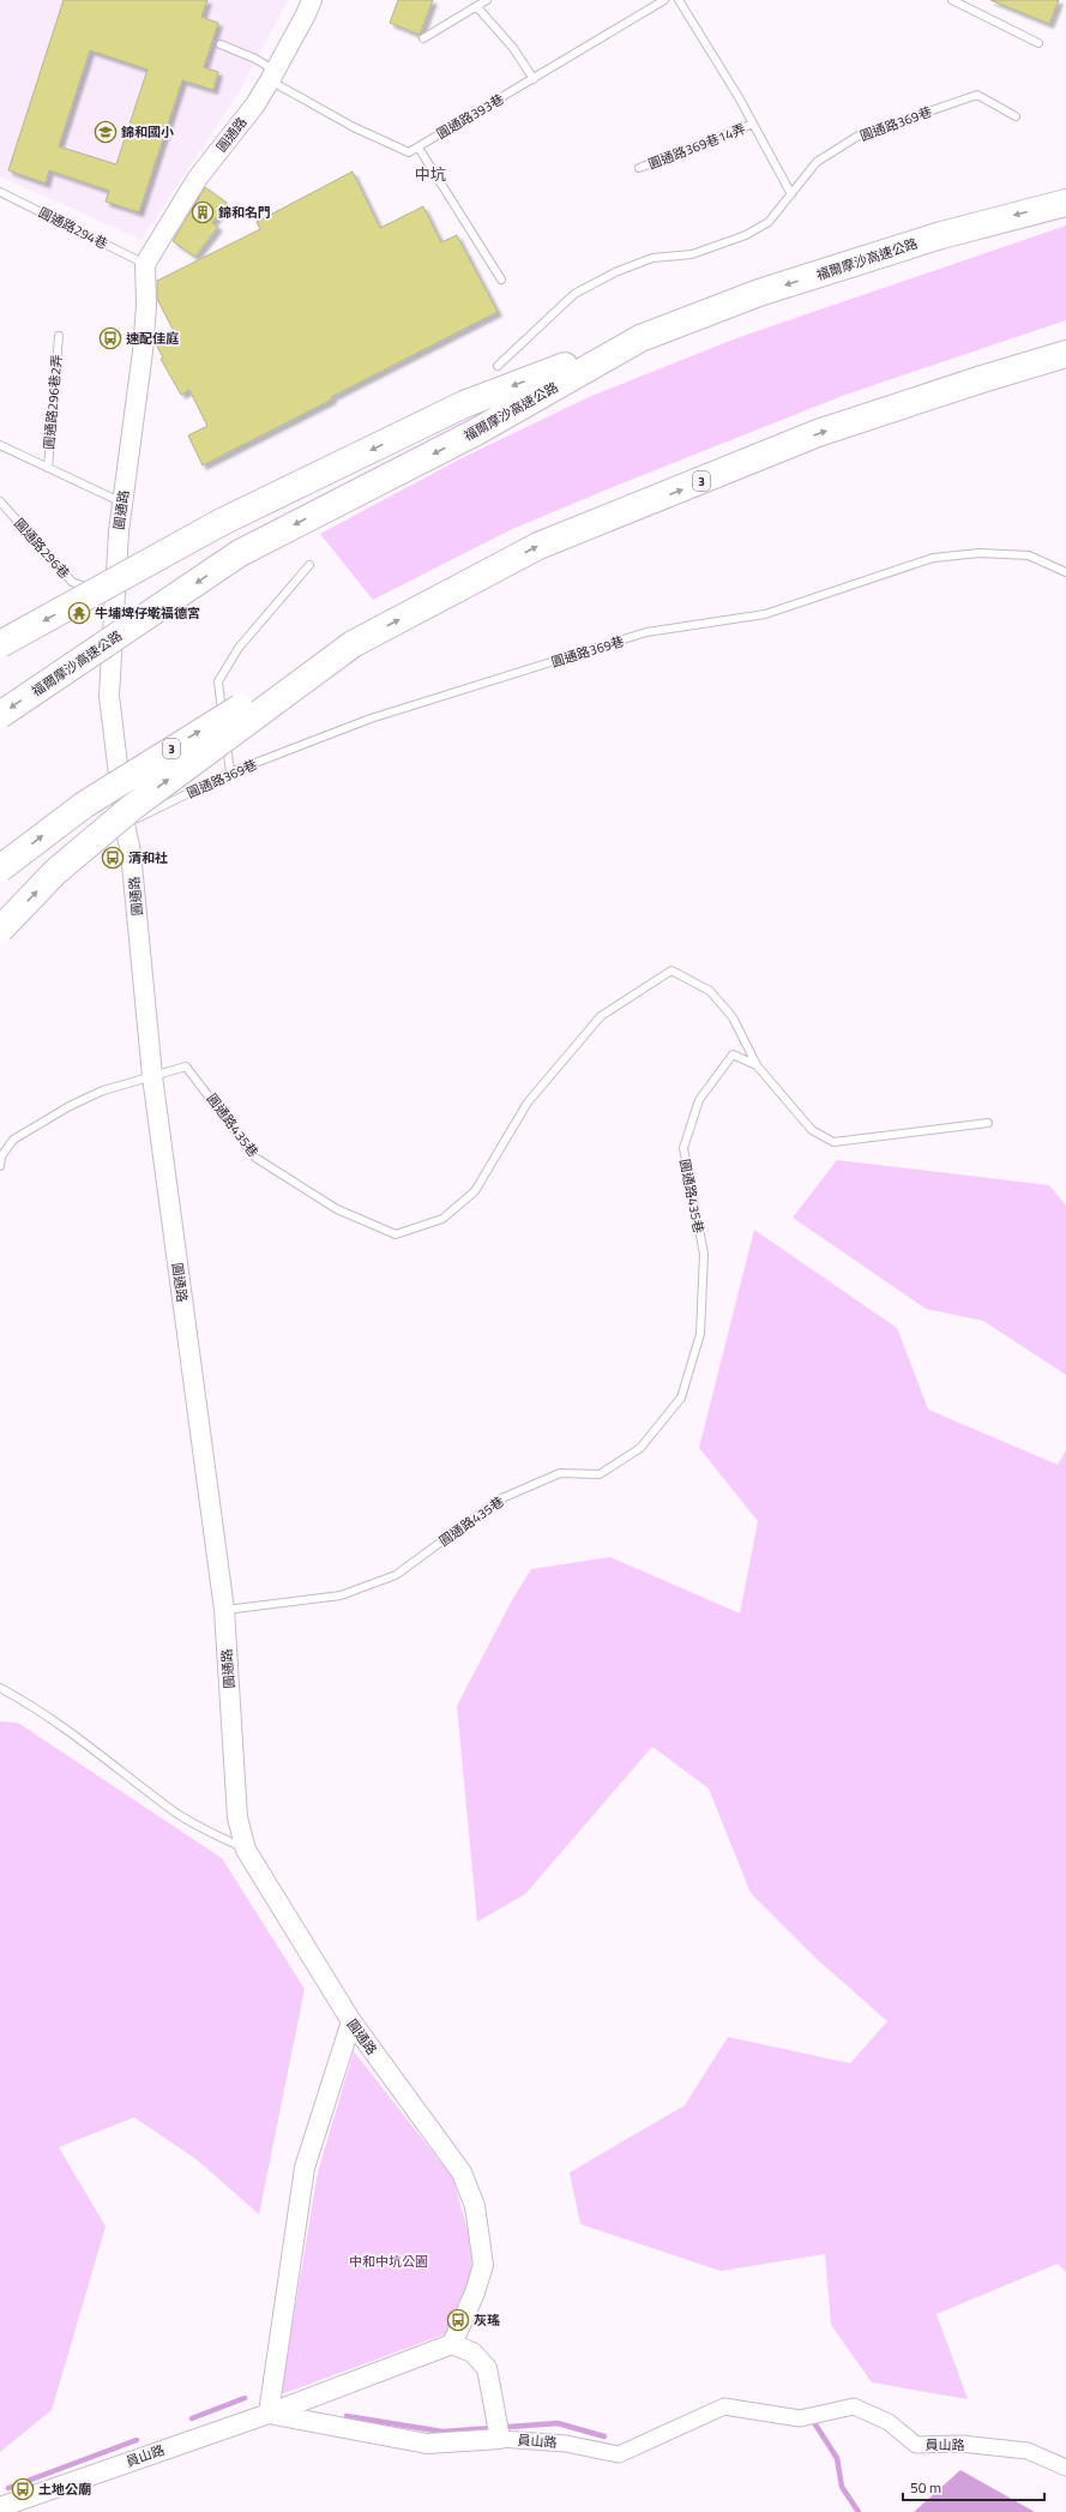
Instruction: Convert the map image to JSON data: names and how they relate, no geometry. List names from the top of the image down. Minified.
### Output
{"streets":{"highway":["福爾摩沙高速公路","3"],"street":["圓通路","員山路"],"lane":["圓通路393巷","圓通路369巷","圓通路369巷14弄","圓通路294巷","圓通路296巷2弄","圓通路296巷","圓通路435巷"]},"crossings":[["圓通路369巷","圓通路"],["圓通路","圓通路294巷"],["圓通路","圓通路296巷"],["圓通路","圓通路435巷"]],"districts":["中坑"],"parks":["中和中坑公園"],"places":{"school or university":["錦和國小"],"building":["錦和名門"],"bus stop":["速配佳庭","清和社","灰瑤","土地公廟"],"temple":["牛埔埤仔墘福德宮"]},"scale_bar":"50 m"}
